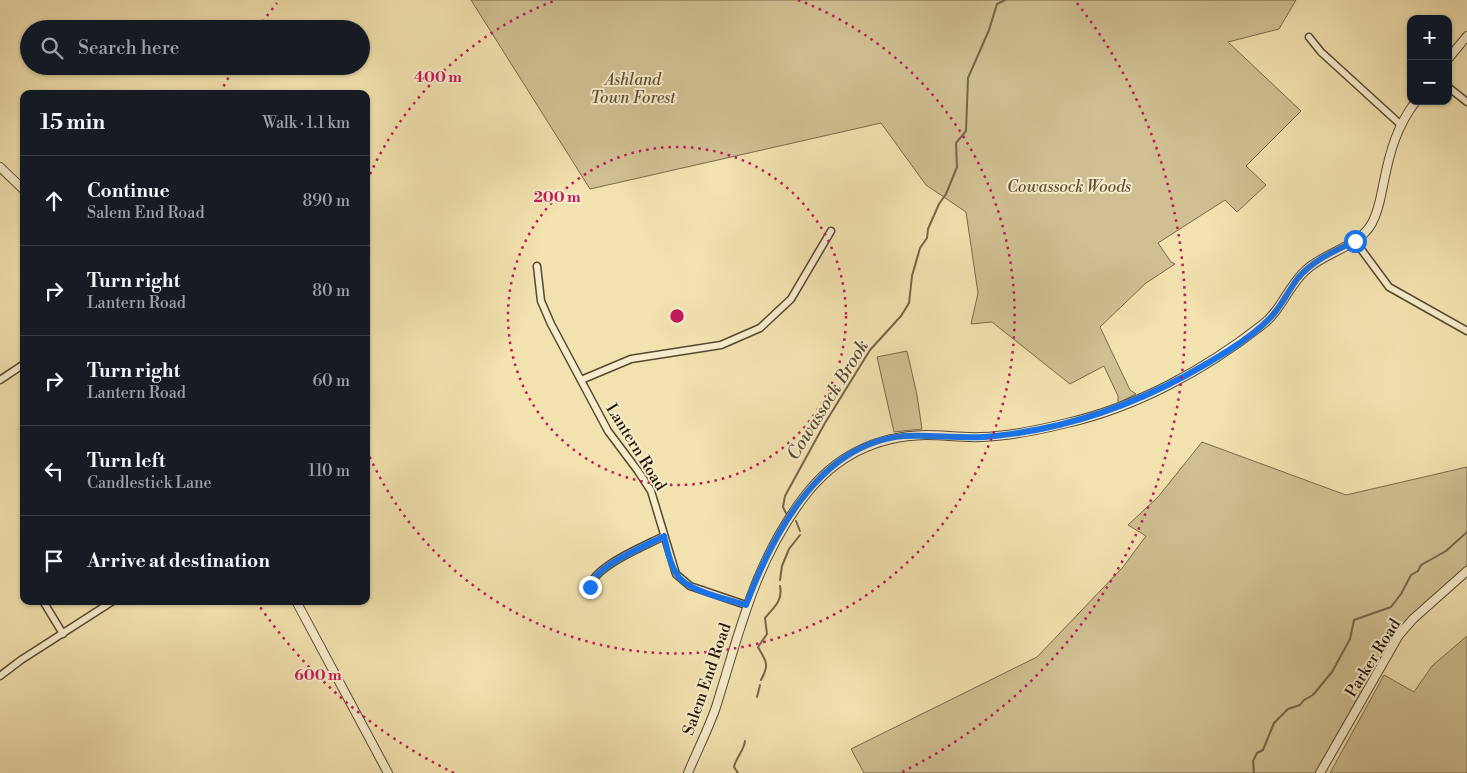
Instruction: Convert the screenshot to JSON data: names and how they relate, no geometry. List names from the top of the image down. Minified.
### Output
{"streets":{"street":["Lantern Road","Parker Road","Salem End Road"]},"crossings":[["Lantern Road","Salem End Road"]],"water":["Cowassock Brook"],"parks":["Ashland Town Forest","Cowassock Woods"],"page":{"map_buttons":["+","−"],"search":"Search here","heading":["15 min","Walk · 1.1 km"],"list":[["Continue","Salem End Road","890 m"],["Turn right","Lantern Road","80 m"],["Turn right","Lantern Road","60 m"],["Turn left","Candlestick Lane","110 m"],"Arrive at destination"]},"rings":["400 m","200 m","600 m"]}
